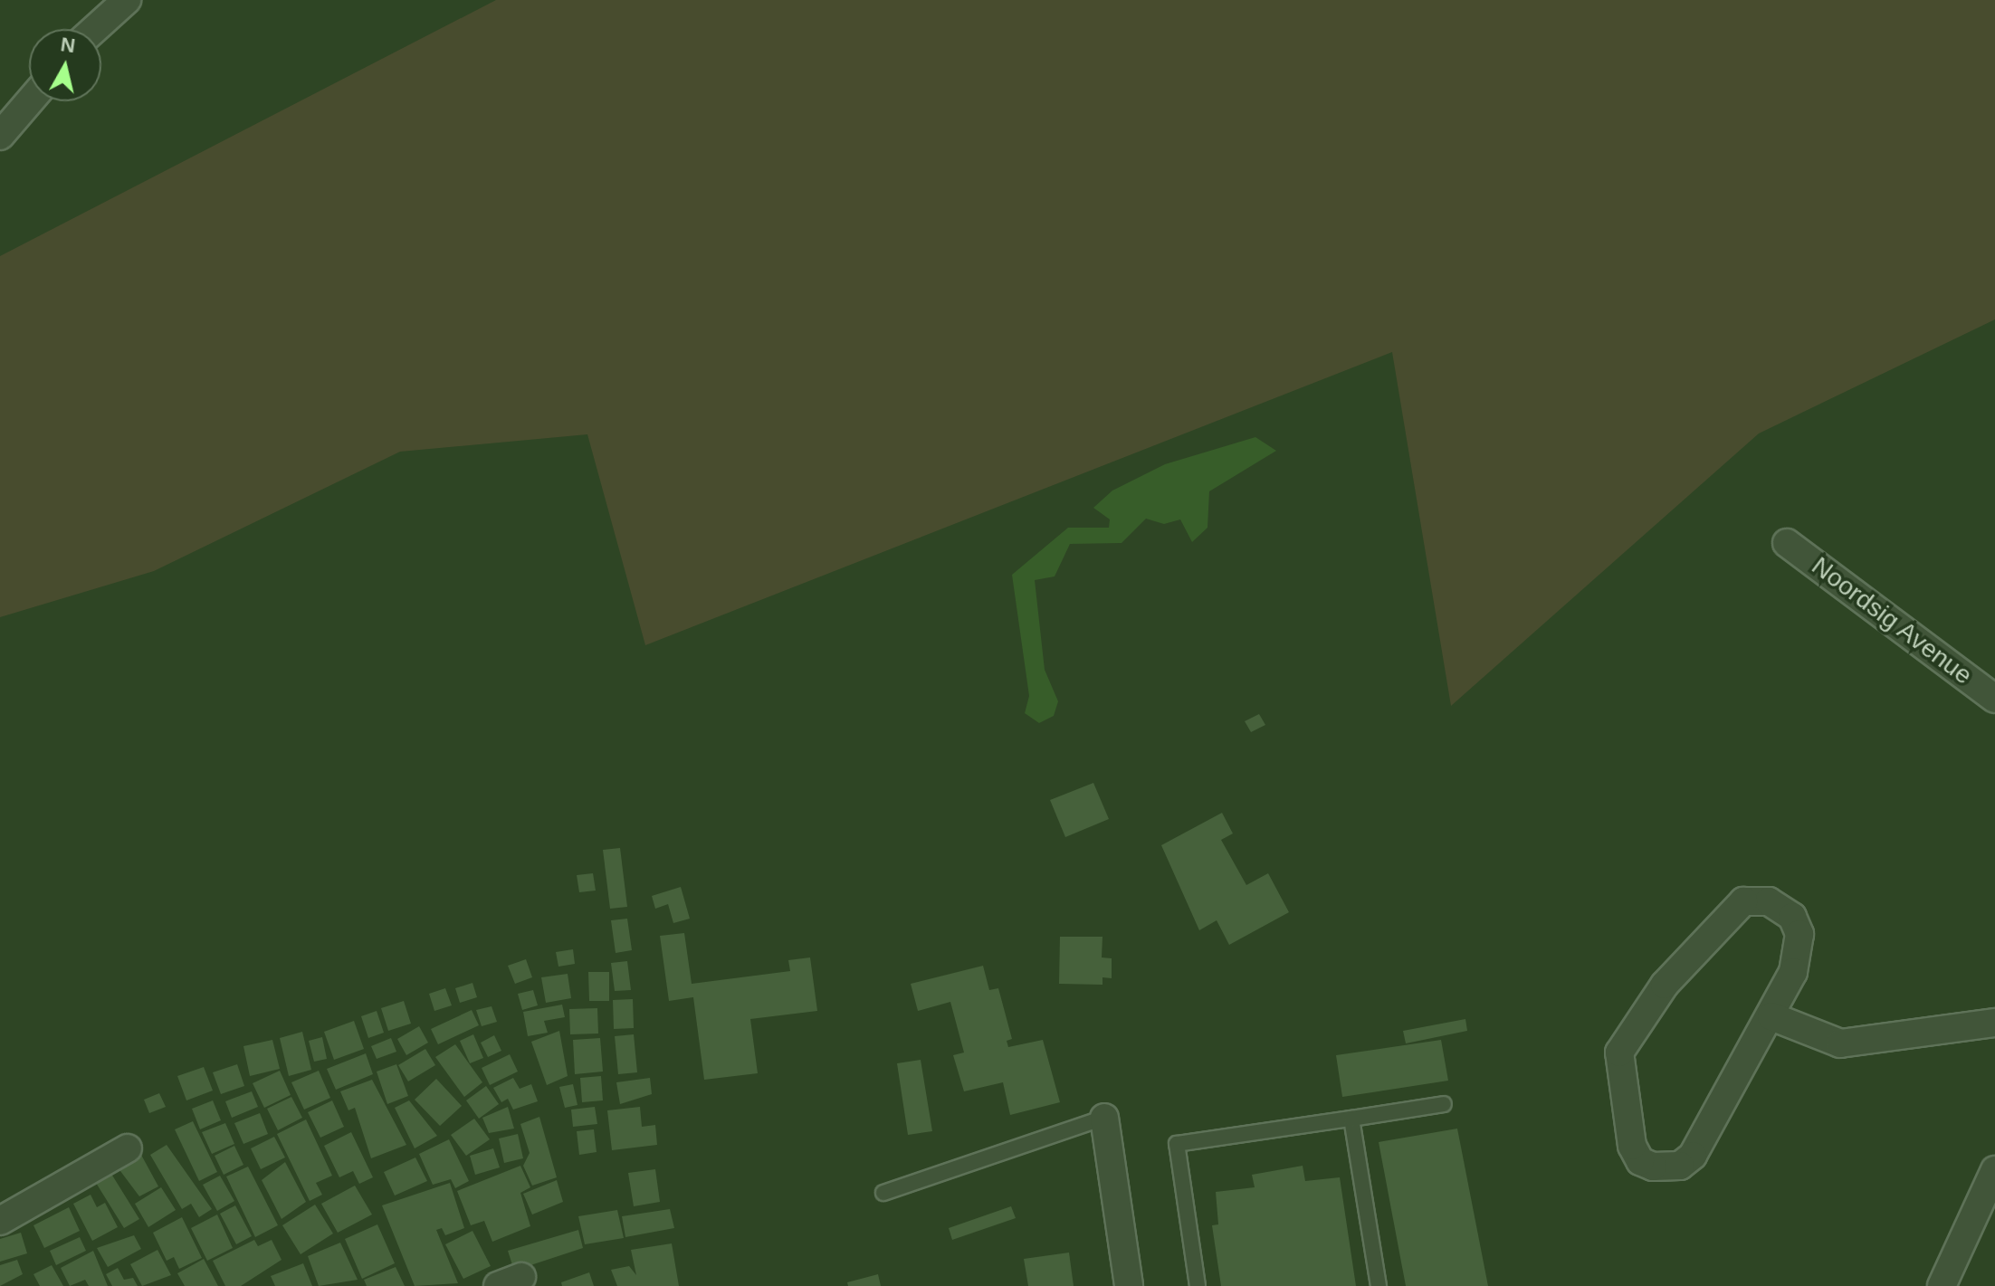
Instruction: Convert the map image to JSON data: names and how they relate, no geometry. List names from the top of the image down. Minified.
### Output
{"streets":{"street":["Noordsig Avenue"]},"north":"top"}
